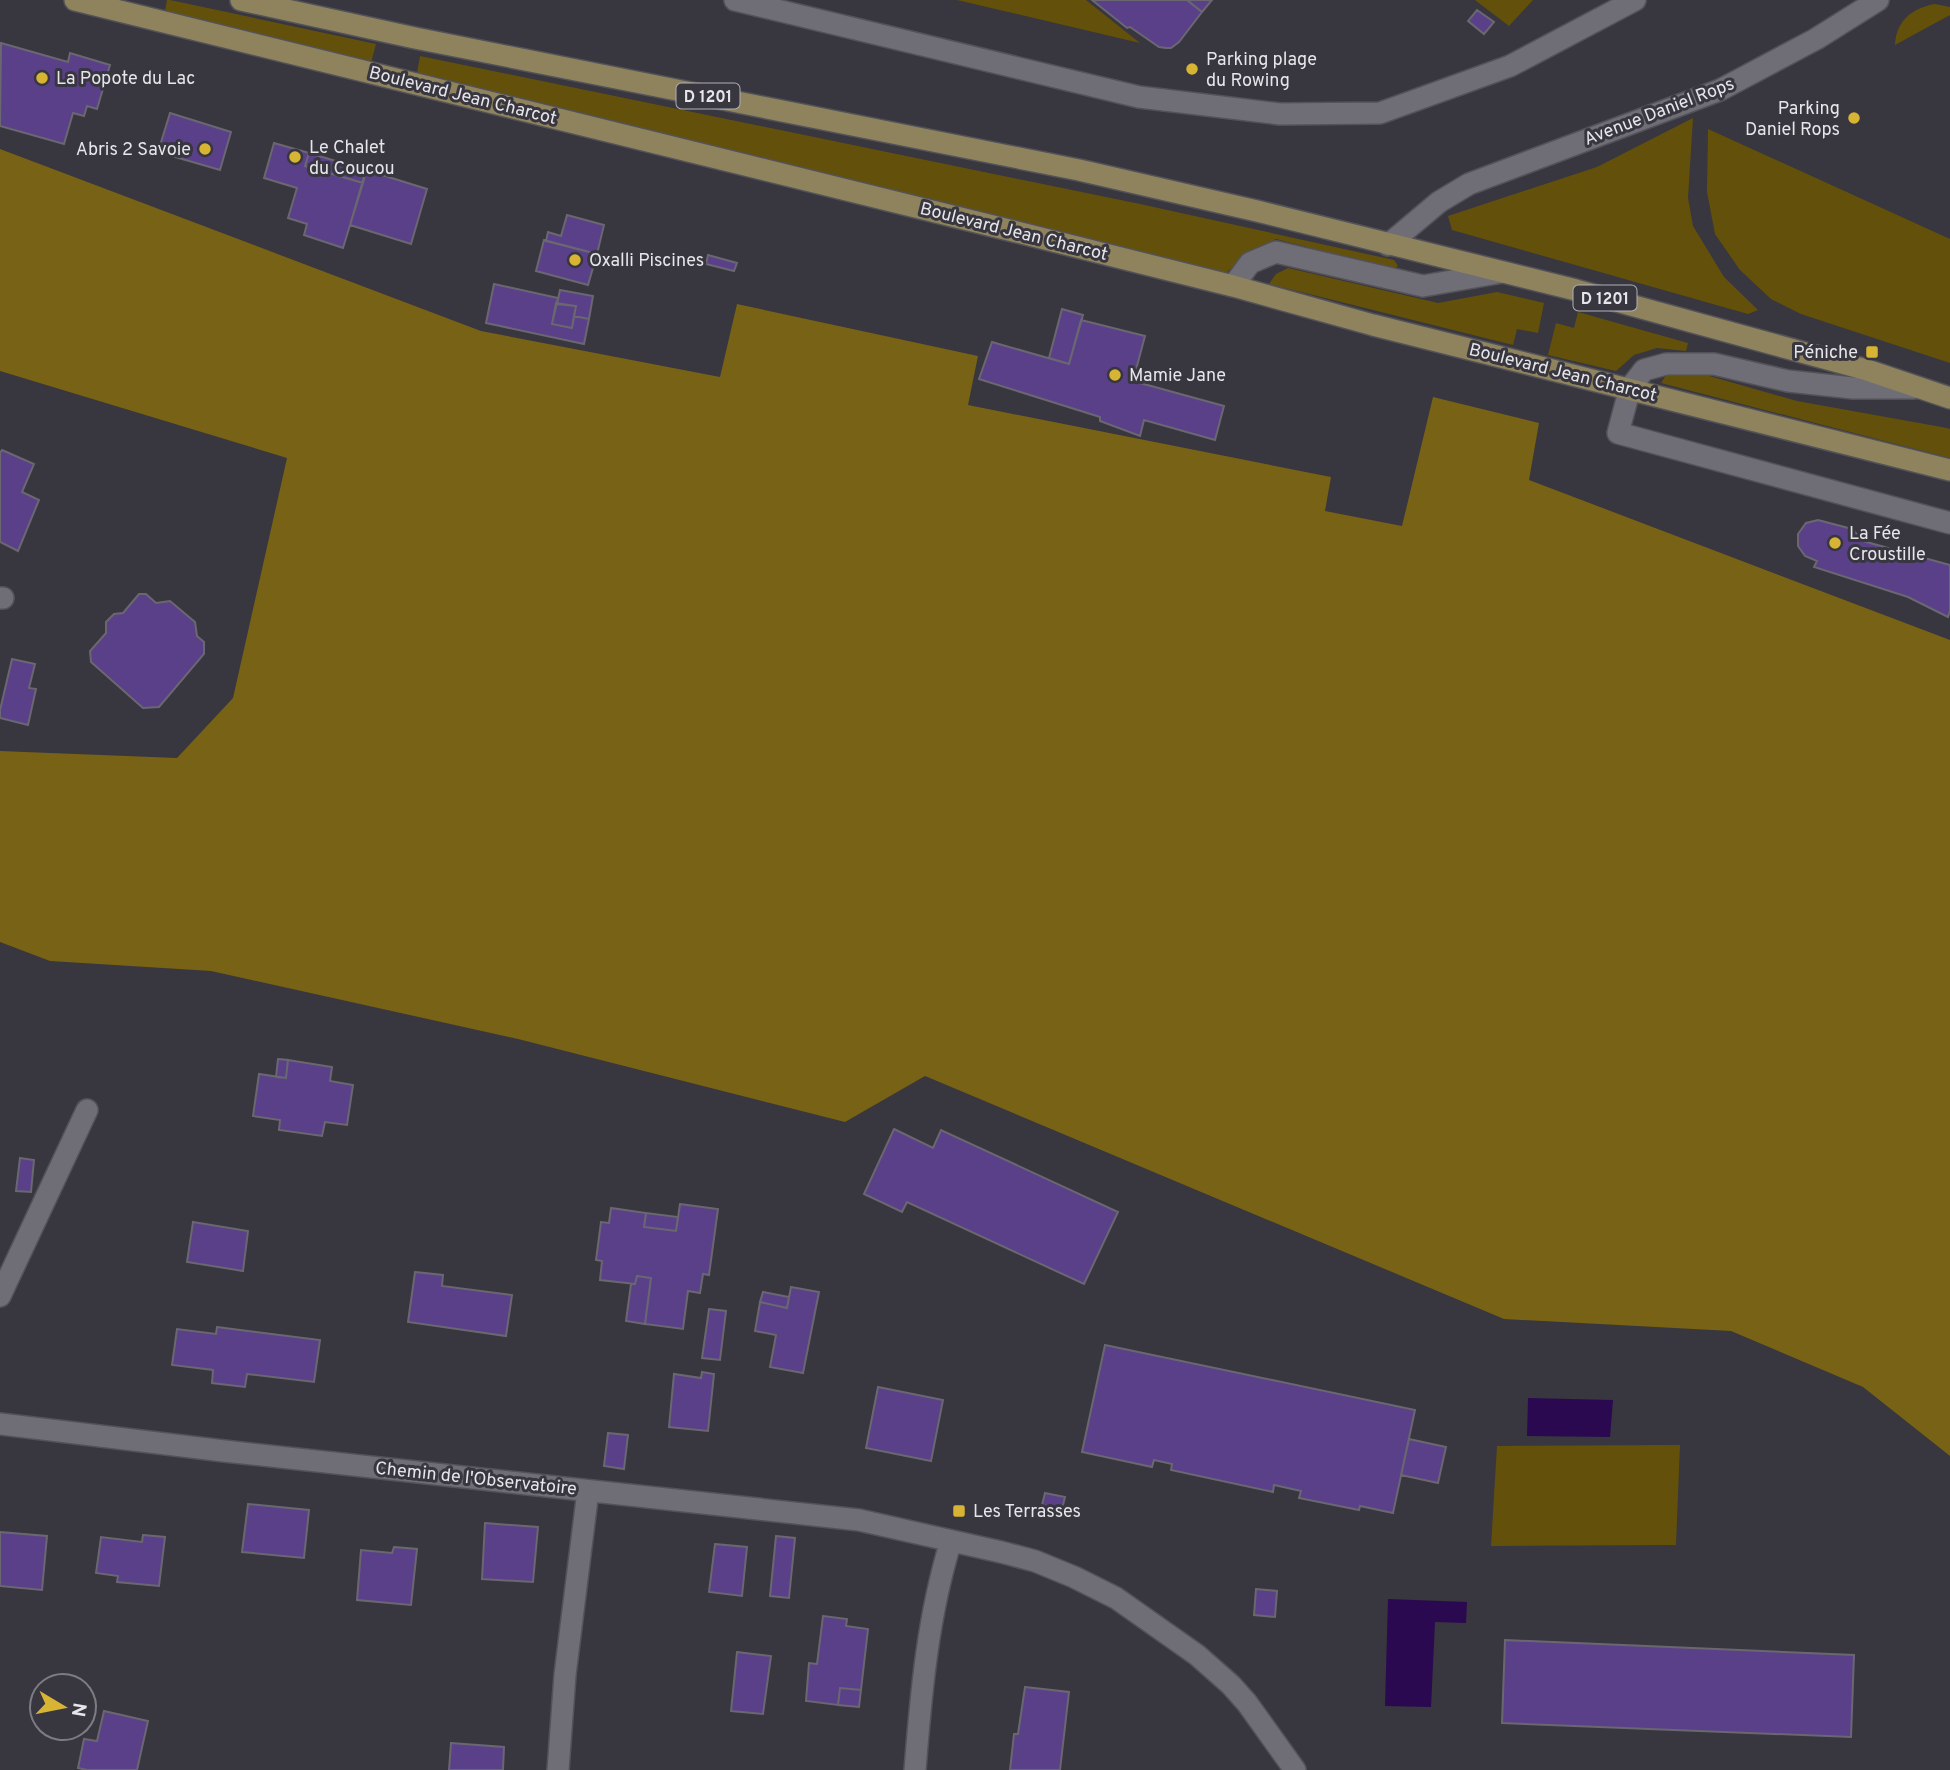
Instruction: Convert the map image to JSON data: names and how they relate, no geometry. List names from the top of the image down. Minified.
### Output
{"streets":{"main road":["Boulevard Jean Charcot","D 1201"],"street":["Avenue Daniel Rops","Chemin de l'Observatoire"]},"crossings":[["D 1201","Avenue Daniel Rops"]],"places":{"other":["Parking plage du Rowing","La Popote du Lac","Parking Daniel Rops","Abris 2 Savoie","Le Chalet du Coucou","Oxalli Piscines","Mamie Jane","La Fée Croustille"],"transit":["Péniche","Les Terrasses"]},"north":"right"}
